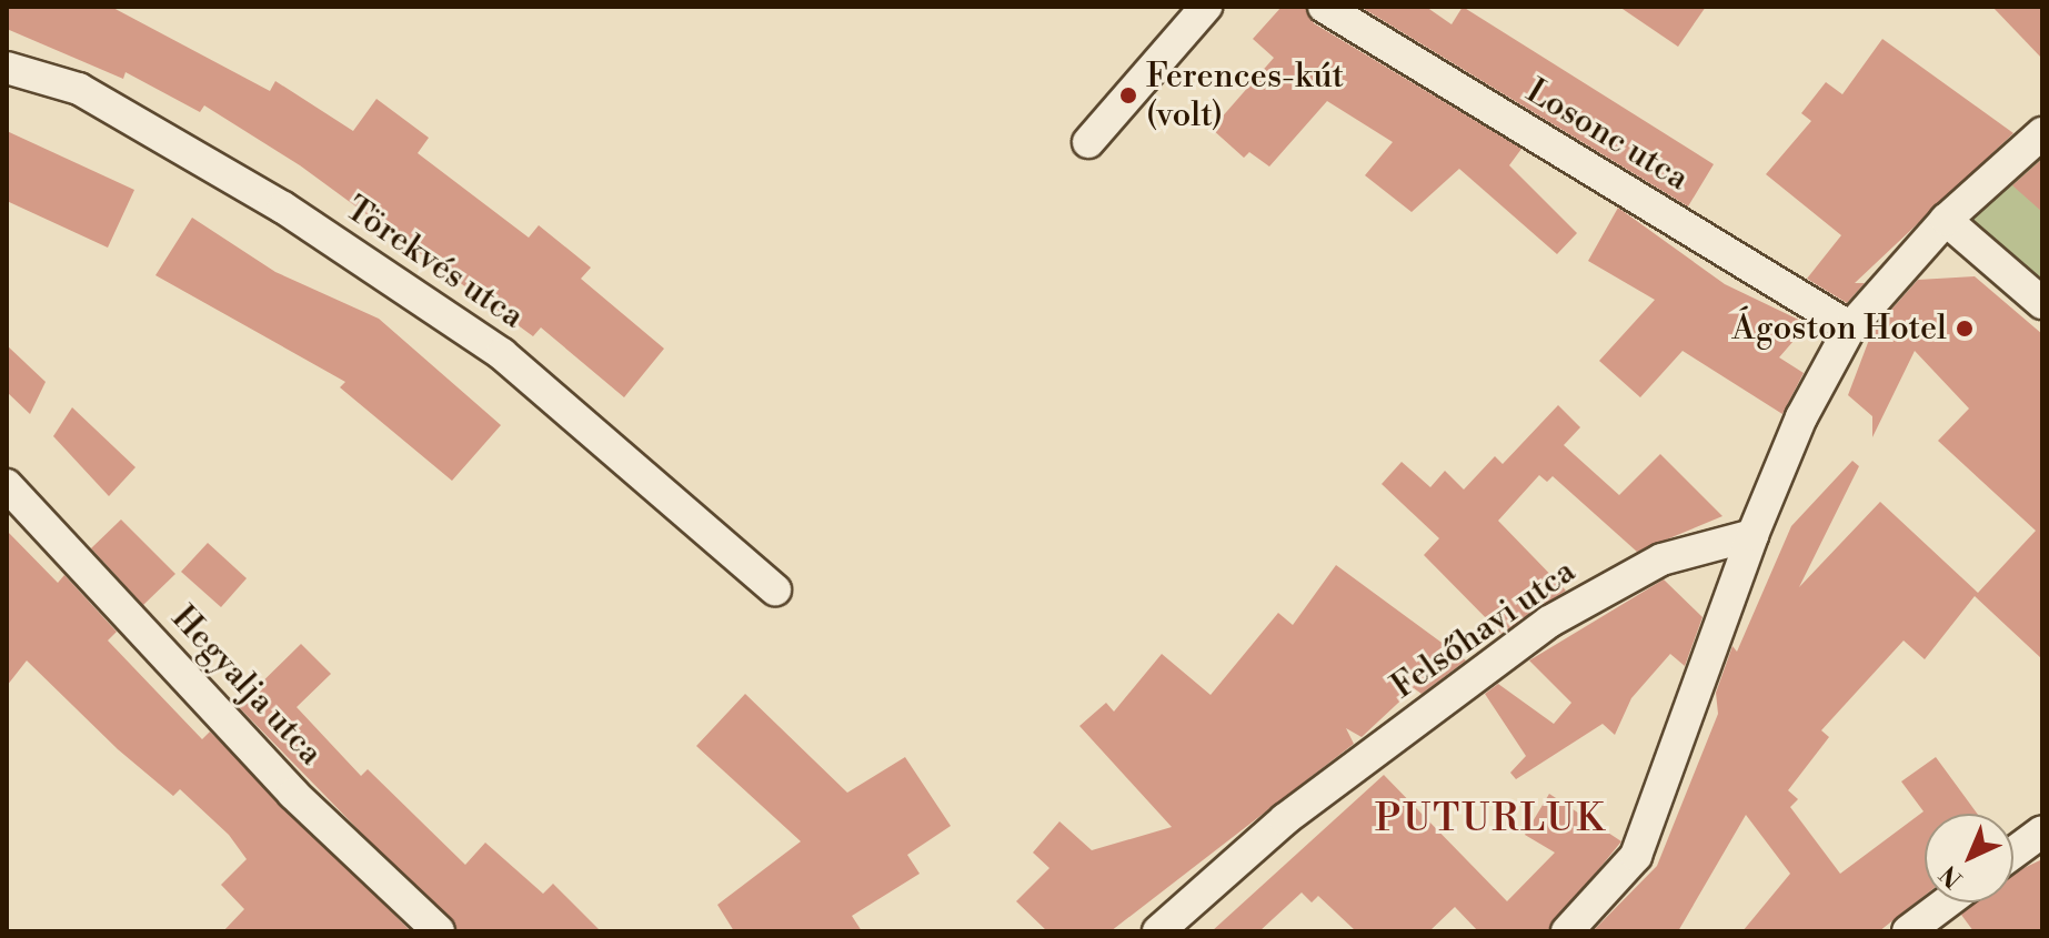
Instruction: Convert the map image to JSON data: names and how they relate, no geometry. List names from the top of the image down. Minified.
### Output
{"streets":{"street":["Losonc utca","Törekvés utca","Felsőhavi utca","Hegyalja utca"]},"districts":["PUTURLUK"],"places":["Ferences-kút (volt)","Ágoston Hotel"],"north":"bottom left"}
